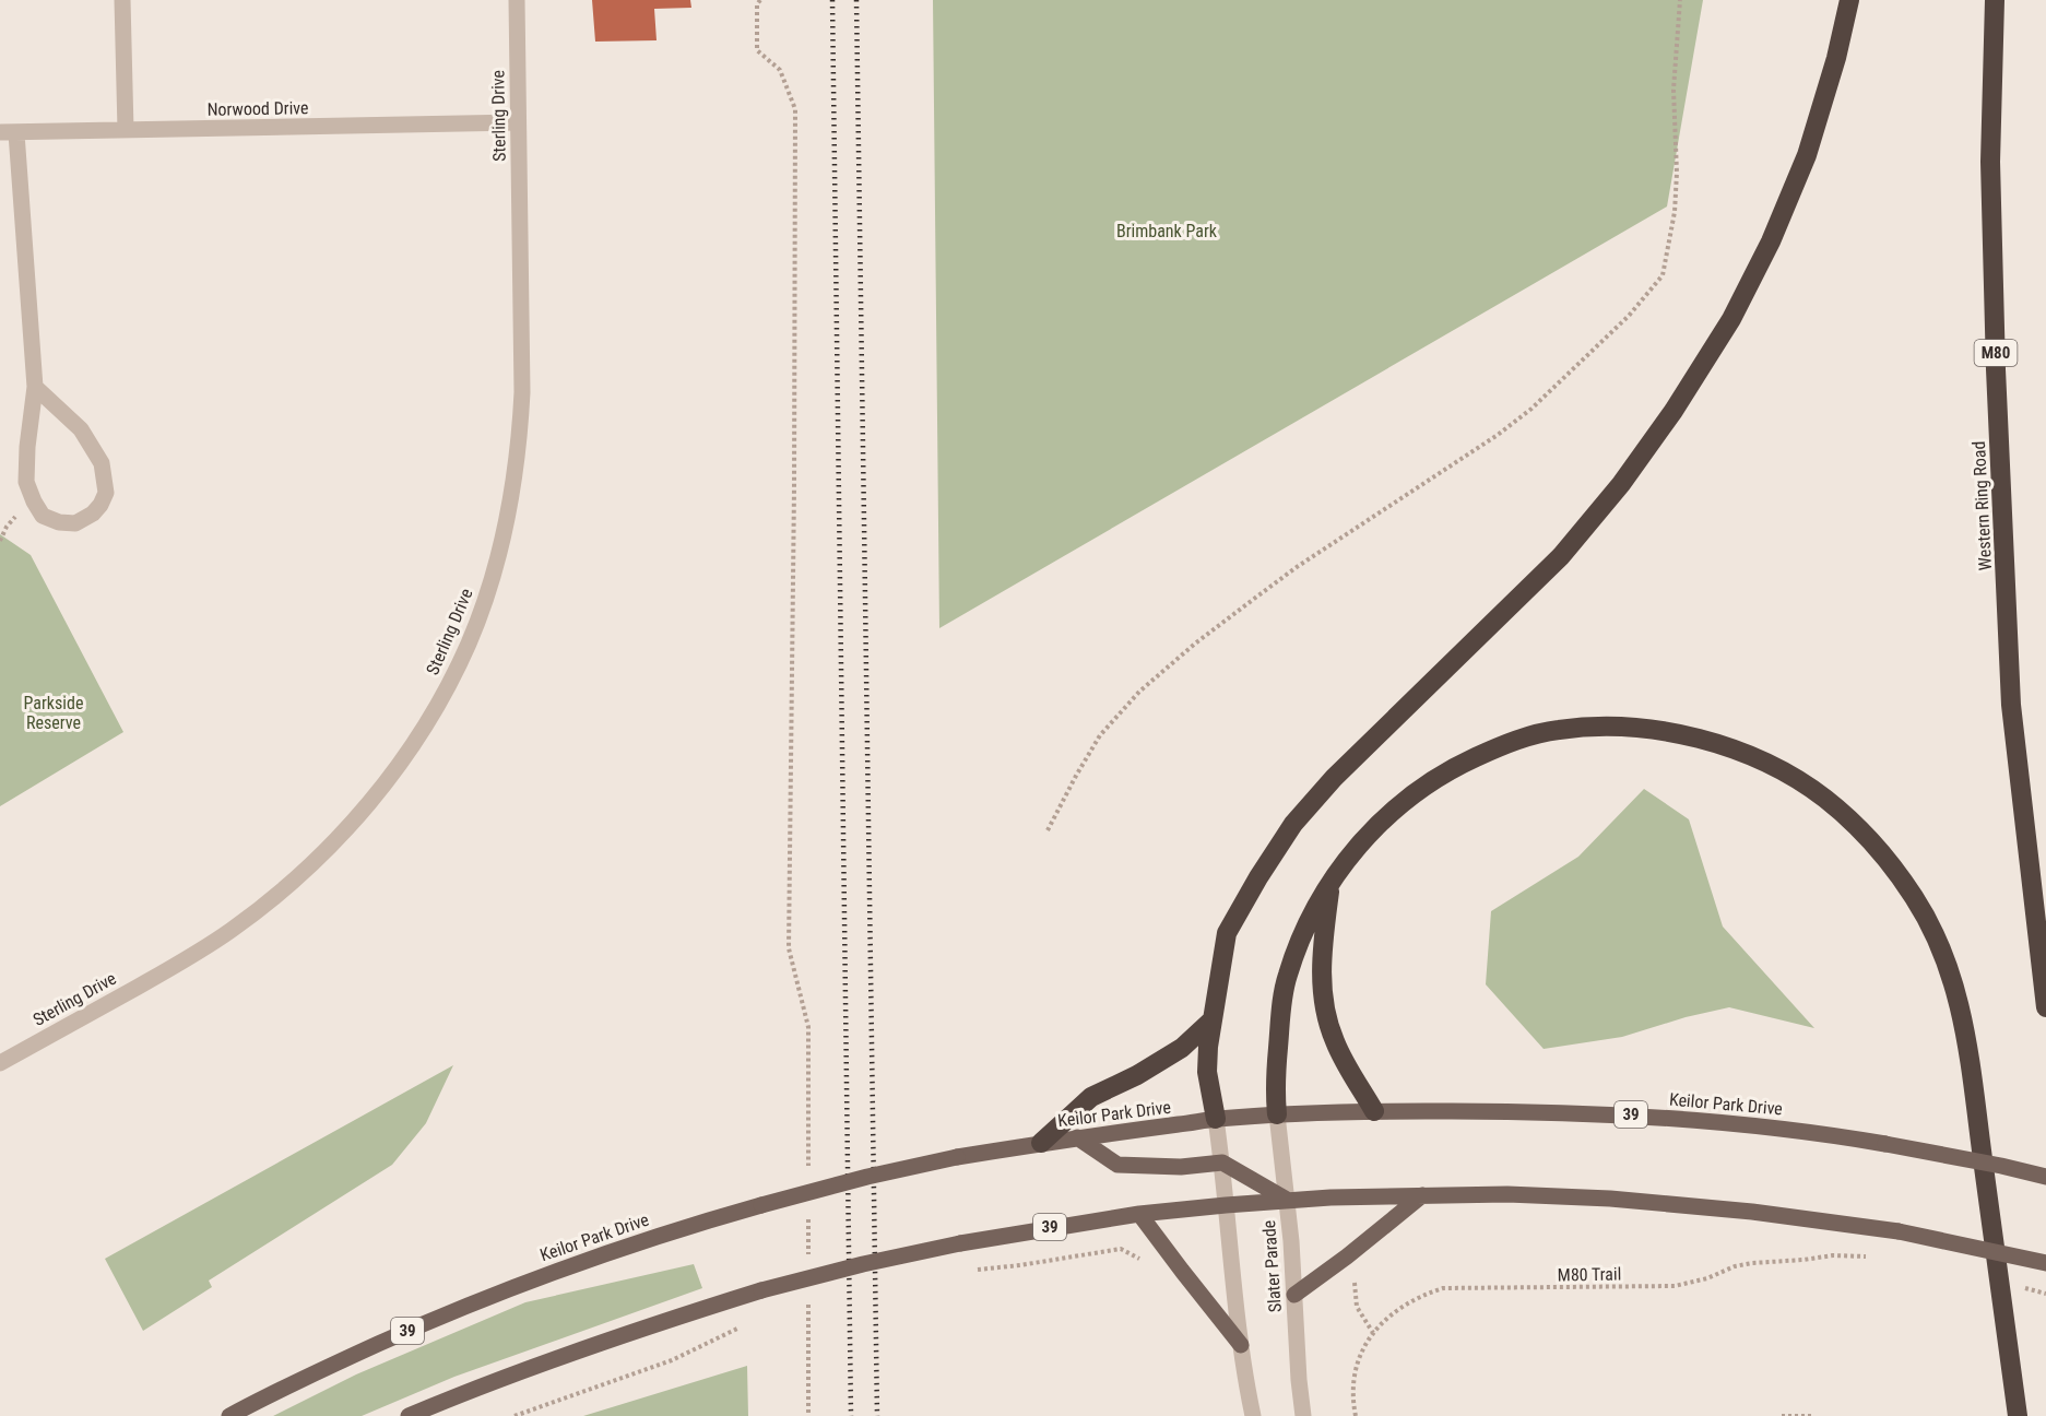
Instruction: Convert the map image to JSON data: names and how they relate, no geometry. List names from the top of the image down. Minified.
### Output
{"streets":{"highway":["M80","Western Ring Road"],"main road":["Keilor Park Drive","39"],"street":["Norwood Drive","Sterling Drive","Slater Parade"],"path":["M80 Trail"]},"crossings":[["Norwood Drive","Sterling Drive"],["Keilor Park Drive","Slater Parade"],["39","Slater Parade"]],"parks":["Brimbank Park","Parkside Reserve"]}
